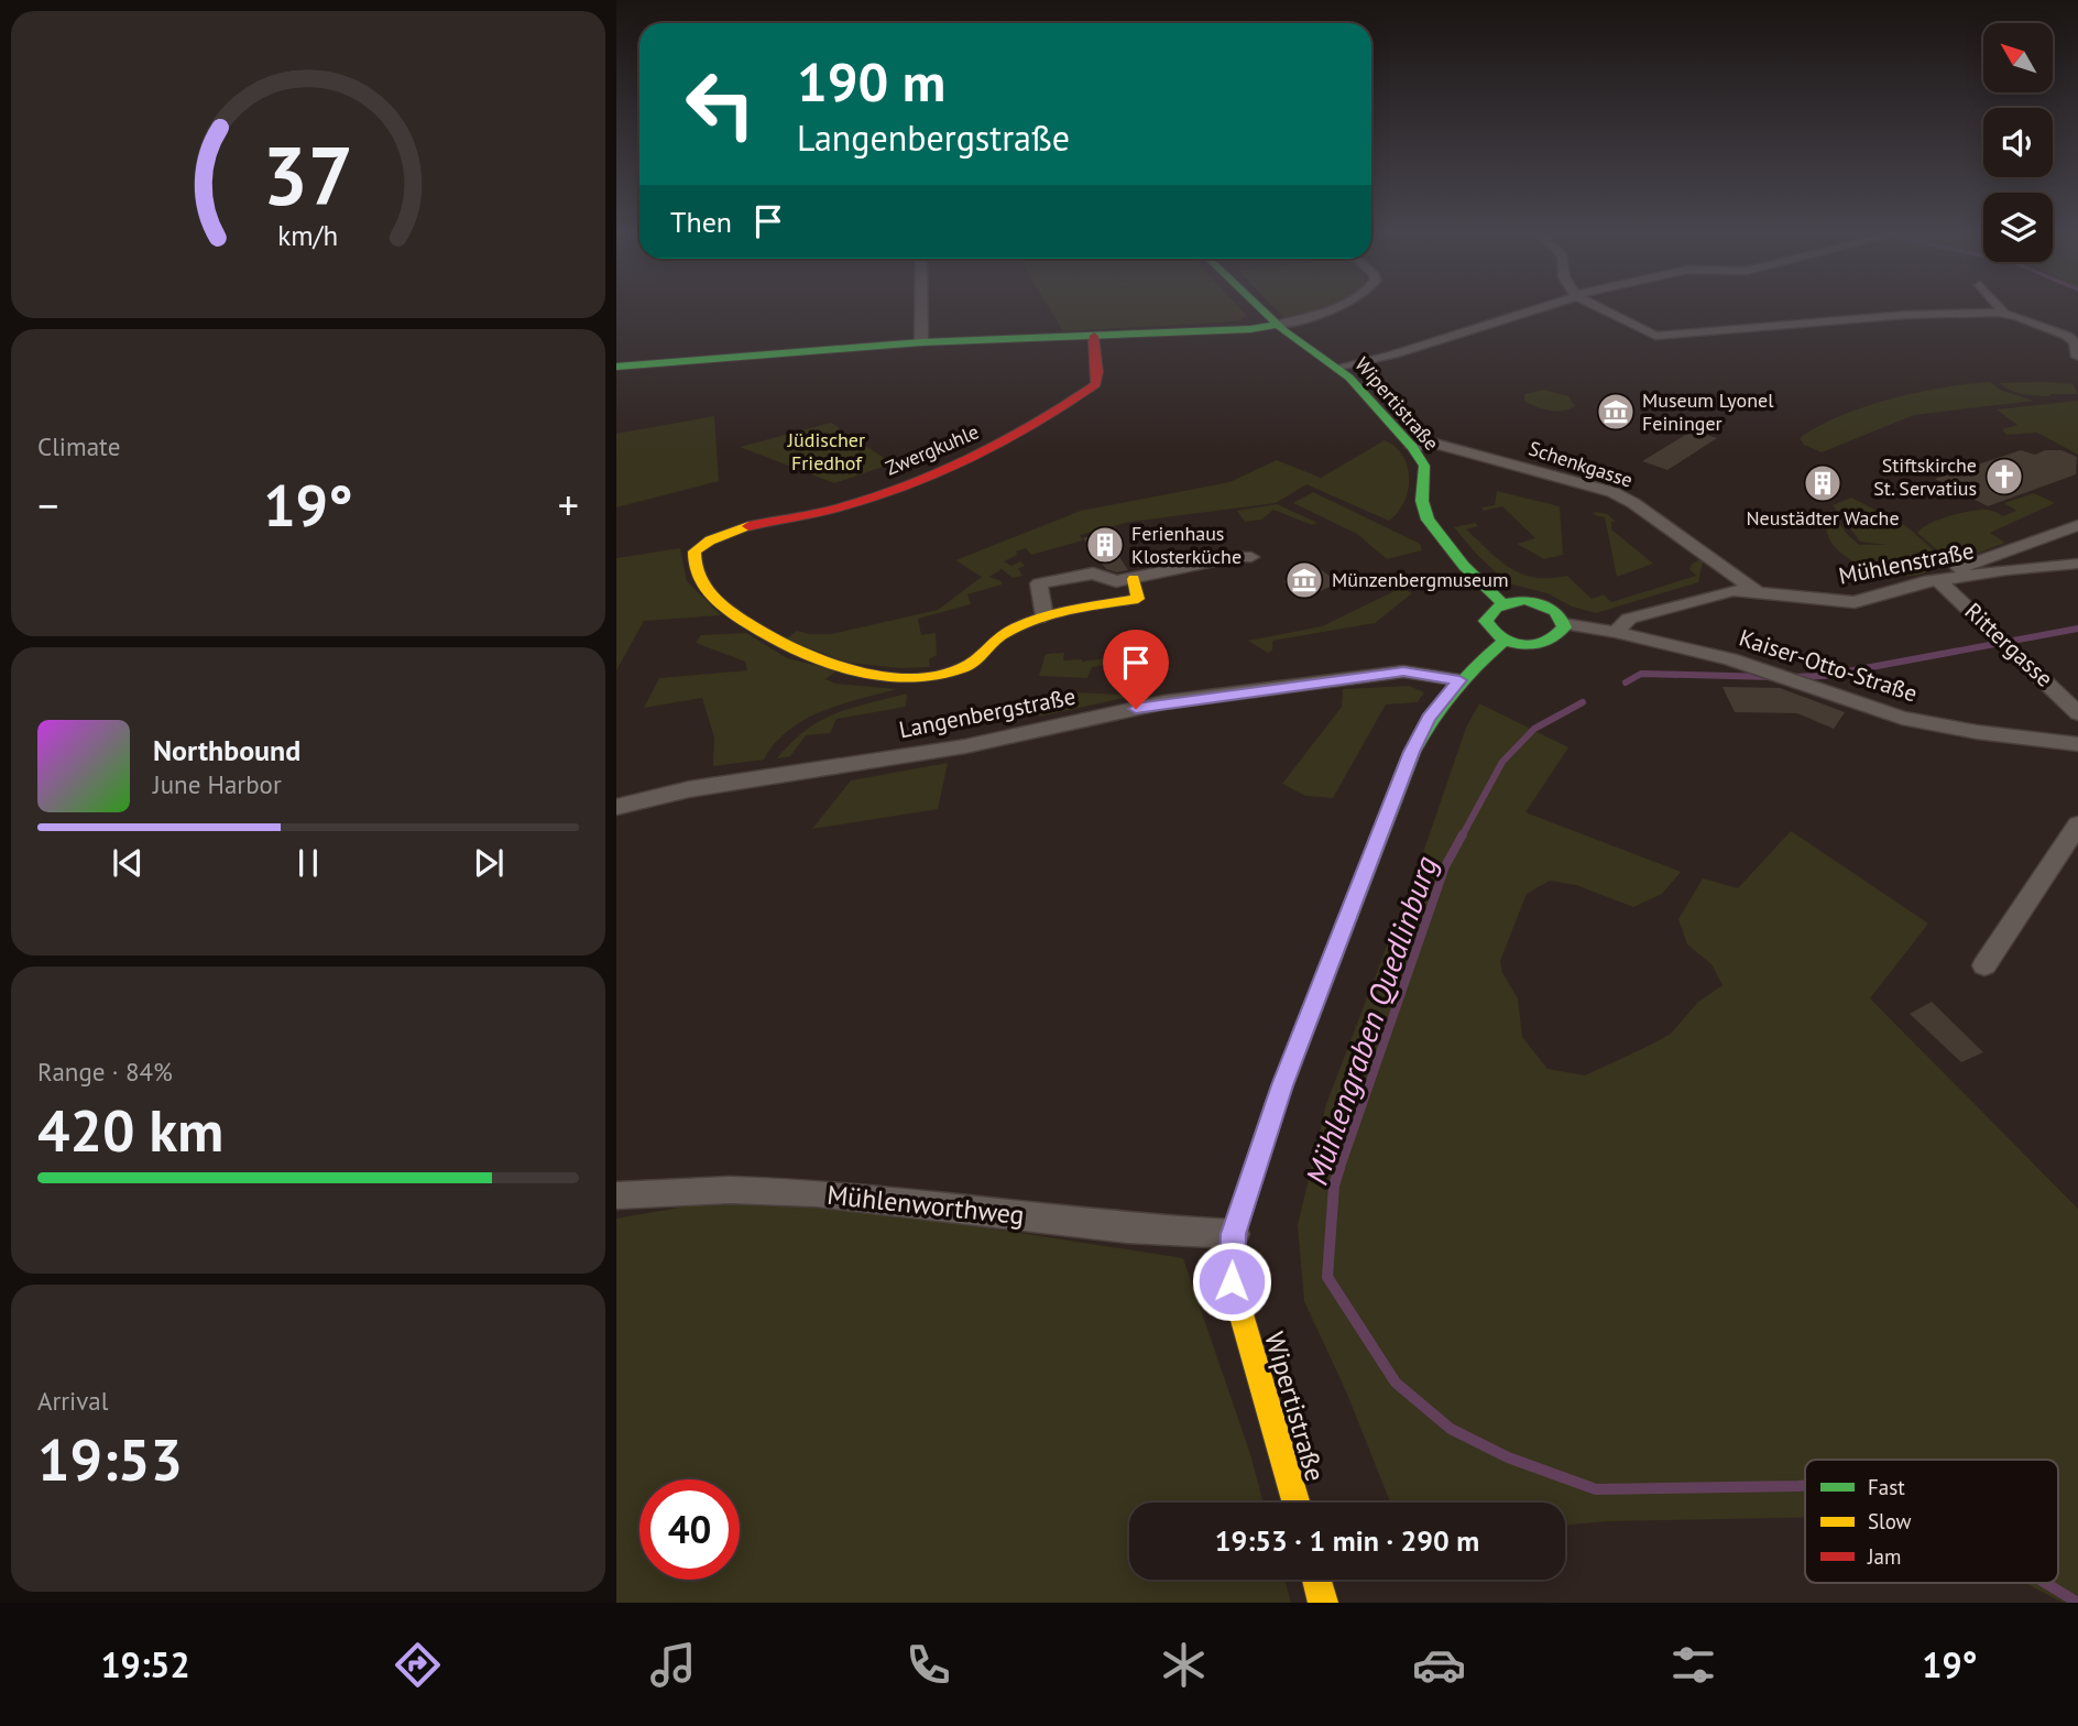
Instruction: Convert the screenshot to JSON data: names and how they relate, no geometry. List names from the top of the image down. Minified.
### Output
{"streets":{"street":["Wipertistraße","Zwergkuhle","Schenkgasse","Mühlenstraße","Rittergasse","Kaiser-Otto-Straße","Langenbergstraße","Mühlenworthweg"]},"crossings":[["Wipertistraße","Schenkgasse"],["Wipertistraße","Kaiser-Otto-Straße"],["Wipertistraße","Langenbergstraße"],["Wipertistraße","Mühlenworthweg"],["Schenkgasse","Mühlenstraße"],["Mühlenstraße","Rittergasse"],["Mühlenstraße","Kaiser-Otto-Straße"]],"water":["Mühlengraben Quedlinburg"],"parks":["Jüdischer Friedhof"],"places":{"museum":["Museum Lyonel Feininger","Münzenbergmuseum"],"church":["Stiftskirche St. Servatius"],"building":["Neustädter Wache","Ferienhaus Klosterküche"]},"legend":["Fast","Slow","Jam"],"north":"top left","page":{"turn":["190 m","Langenbergstraße"],"then":"Then","tile":["Climate",["Range · 84%","420 km"],["Arrival","19:53"]],"heat":["−","19°","+"],"song":["Northbound","June Harbor"],"limit":"40","trip":"19:53 · 1 min · 290 m","tabs":["19:52","19°"],"gauge":["37","km/h"]}}
